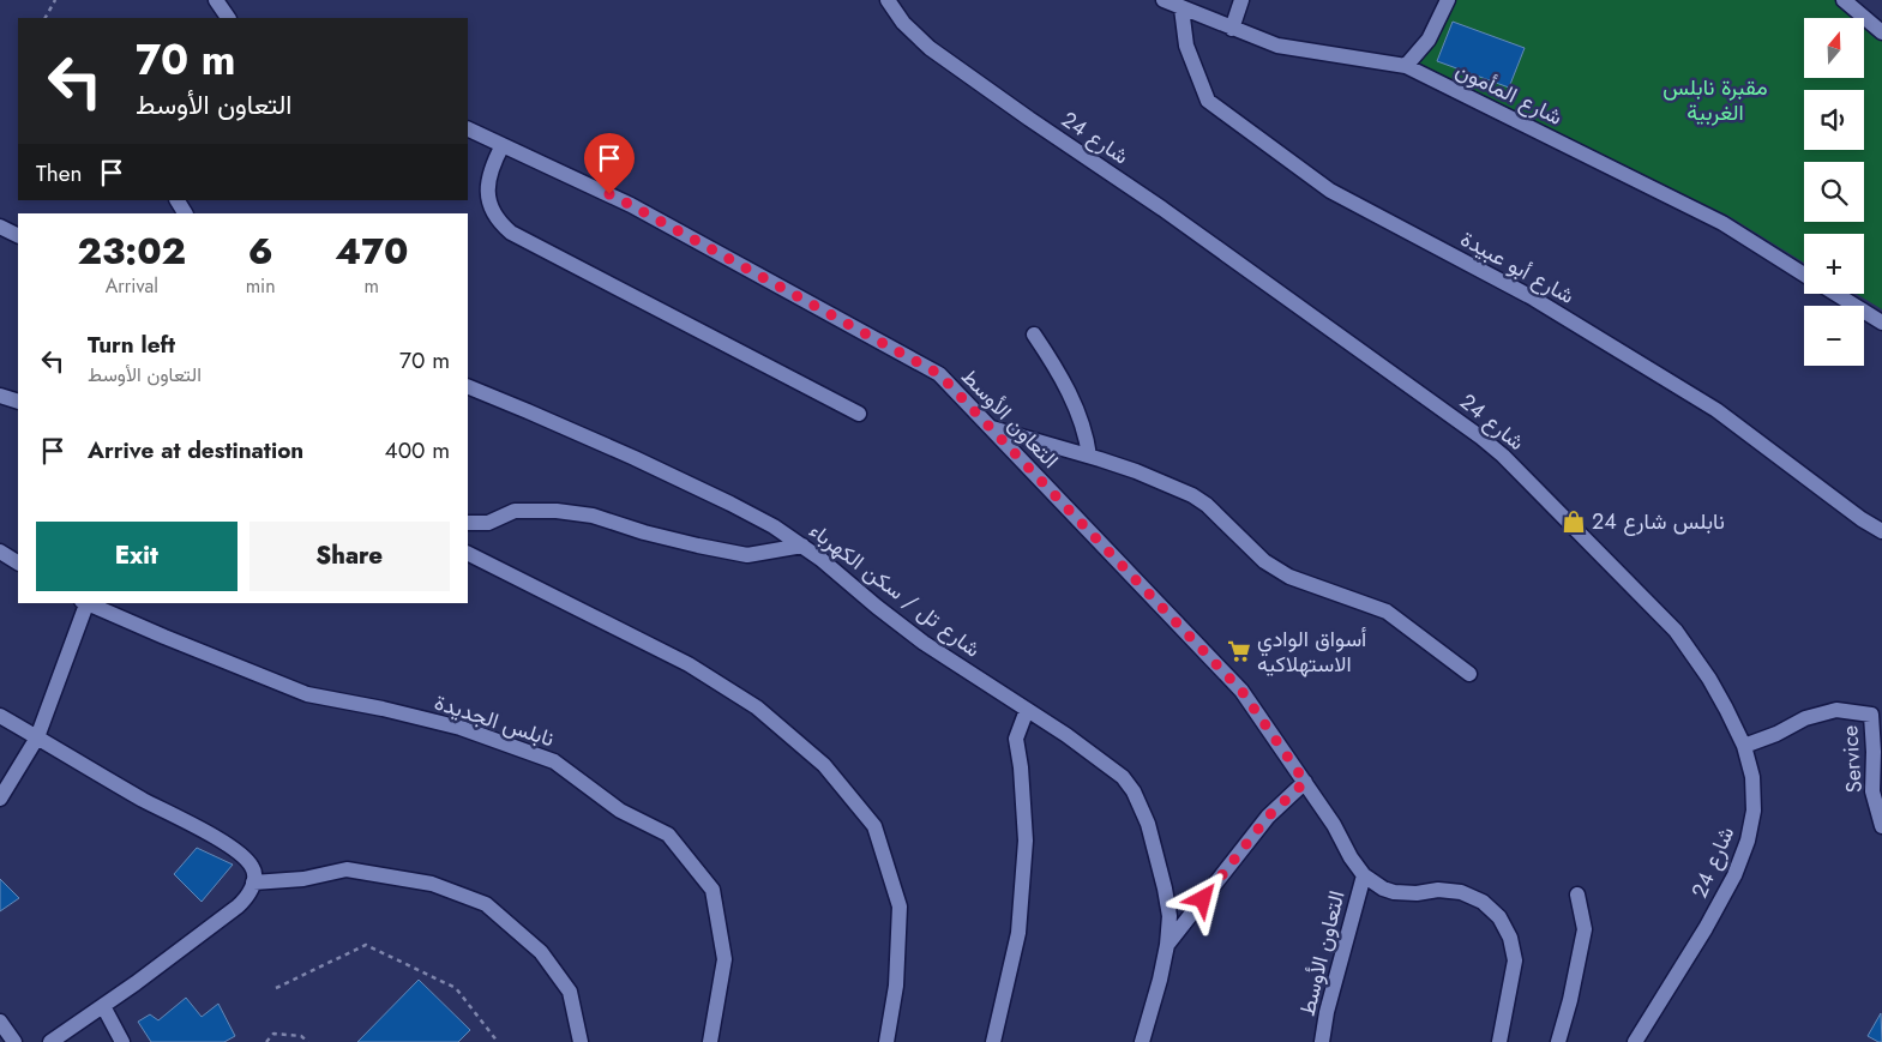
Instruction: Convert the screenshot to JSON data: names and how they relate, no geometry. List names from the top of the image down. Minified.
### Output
{"streets":{"street":["شارع المأمون","شارع 24","شارع أبو عبيدة","التعاون الأوسط","شارع تل / سكن الكهرباء","نابلس الجديدة","Service"]},"crossings":[["شارع المأمون","شارع أبو عبيدة"],["شارع 24","Service"]],"parks":["مقبرة نابلس الغربية"],"places":{"shop":["نابلس شارع 24"],"supermarket":["أسواق الوادي الاستهلاكيه"]},"north":"top","page":{"map_buttons":["+","−"],"turn":["70 m","التعاون الأوسط"],"then":"Then","eta":["23:02","Arrival","6","min","470","m"],"list":[{"name":"Turn left","note":"التعاون الأوسط","value":"70 m"},{"name":"Arrive at destination","value":"400 m"}],"buttons":["Exit","Share"]}}
